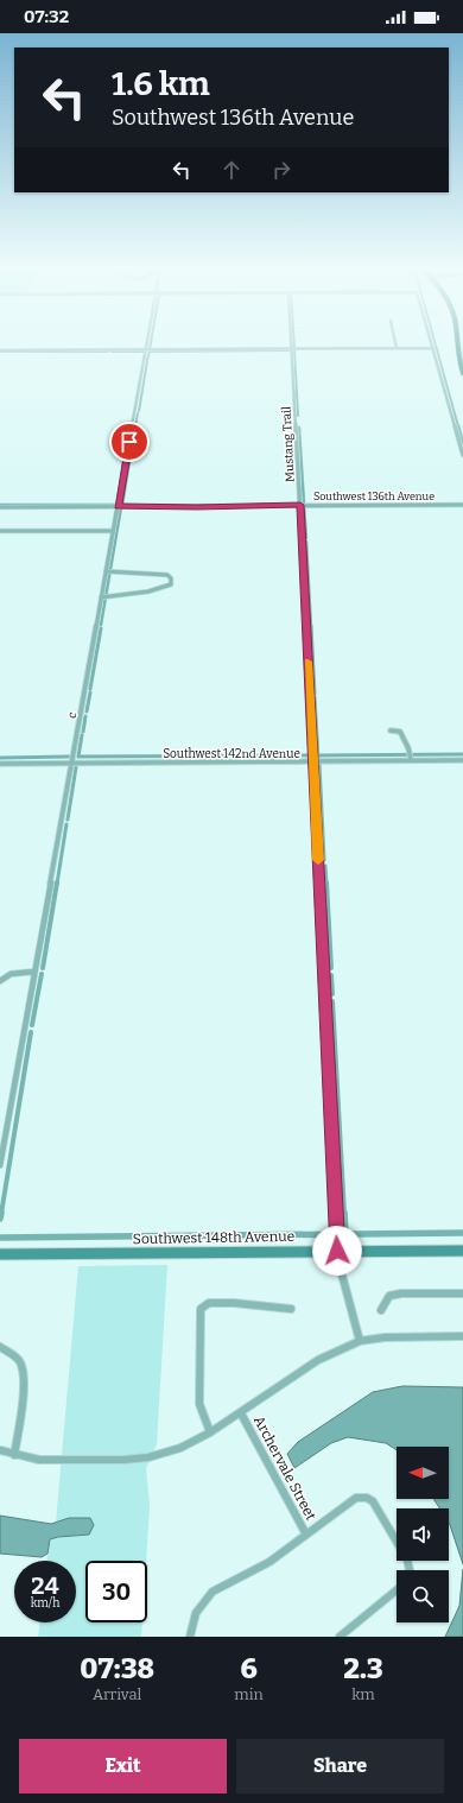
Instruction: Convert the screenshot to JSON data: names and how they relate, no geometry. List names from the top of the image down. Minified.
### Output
{"streets":{"street":["Mustang Trail","Southwest 136th Avenue","c","Southwest 142nd Avenue","Southwest 148th Avenue","Archervale Street"]},"crossings":[["Mustang Trail","Southwest 136th Avenue"],["Mustang Trail","Southwest 142nd Avenue"],["Mustang Trail","Southwest 148th Avenue"],["Southwest 136th Avenue","c"],["c","Southwest 142nd Avenue"]],"north":"left","page":{"status":"07:32","turn":["1.6 km","Southwest 136th Avenue"],"speed":"24 km/h","limit":"30","eta":["07:38","Arrival","6","min","2.3","km"],"buttons":["Exit","Share"]}}
